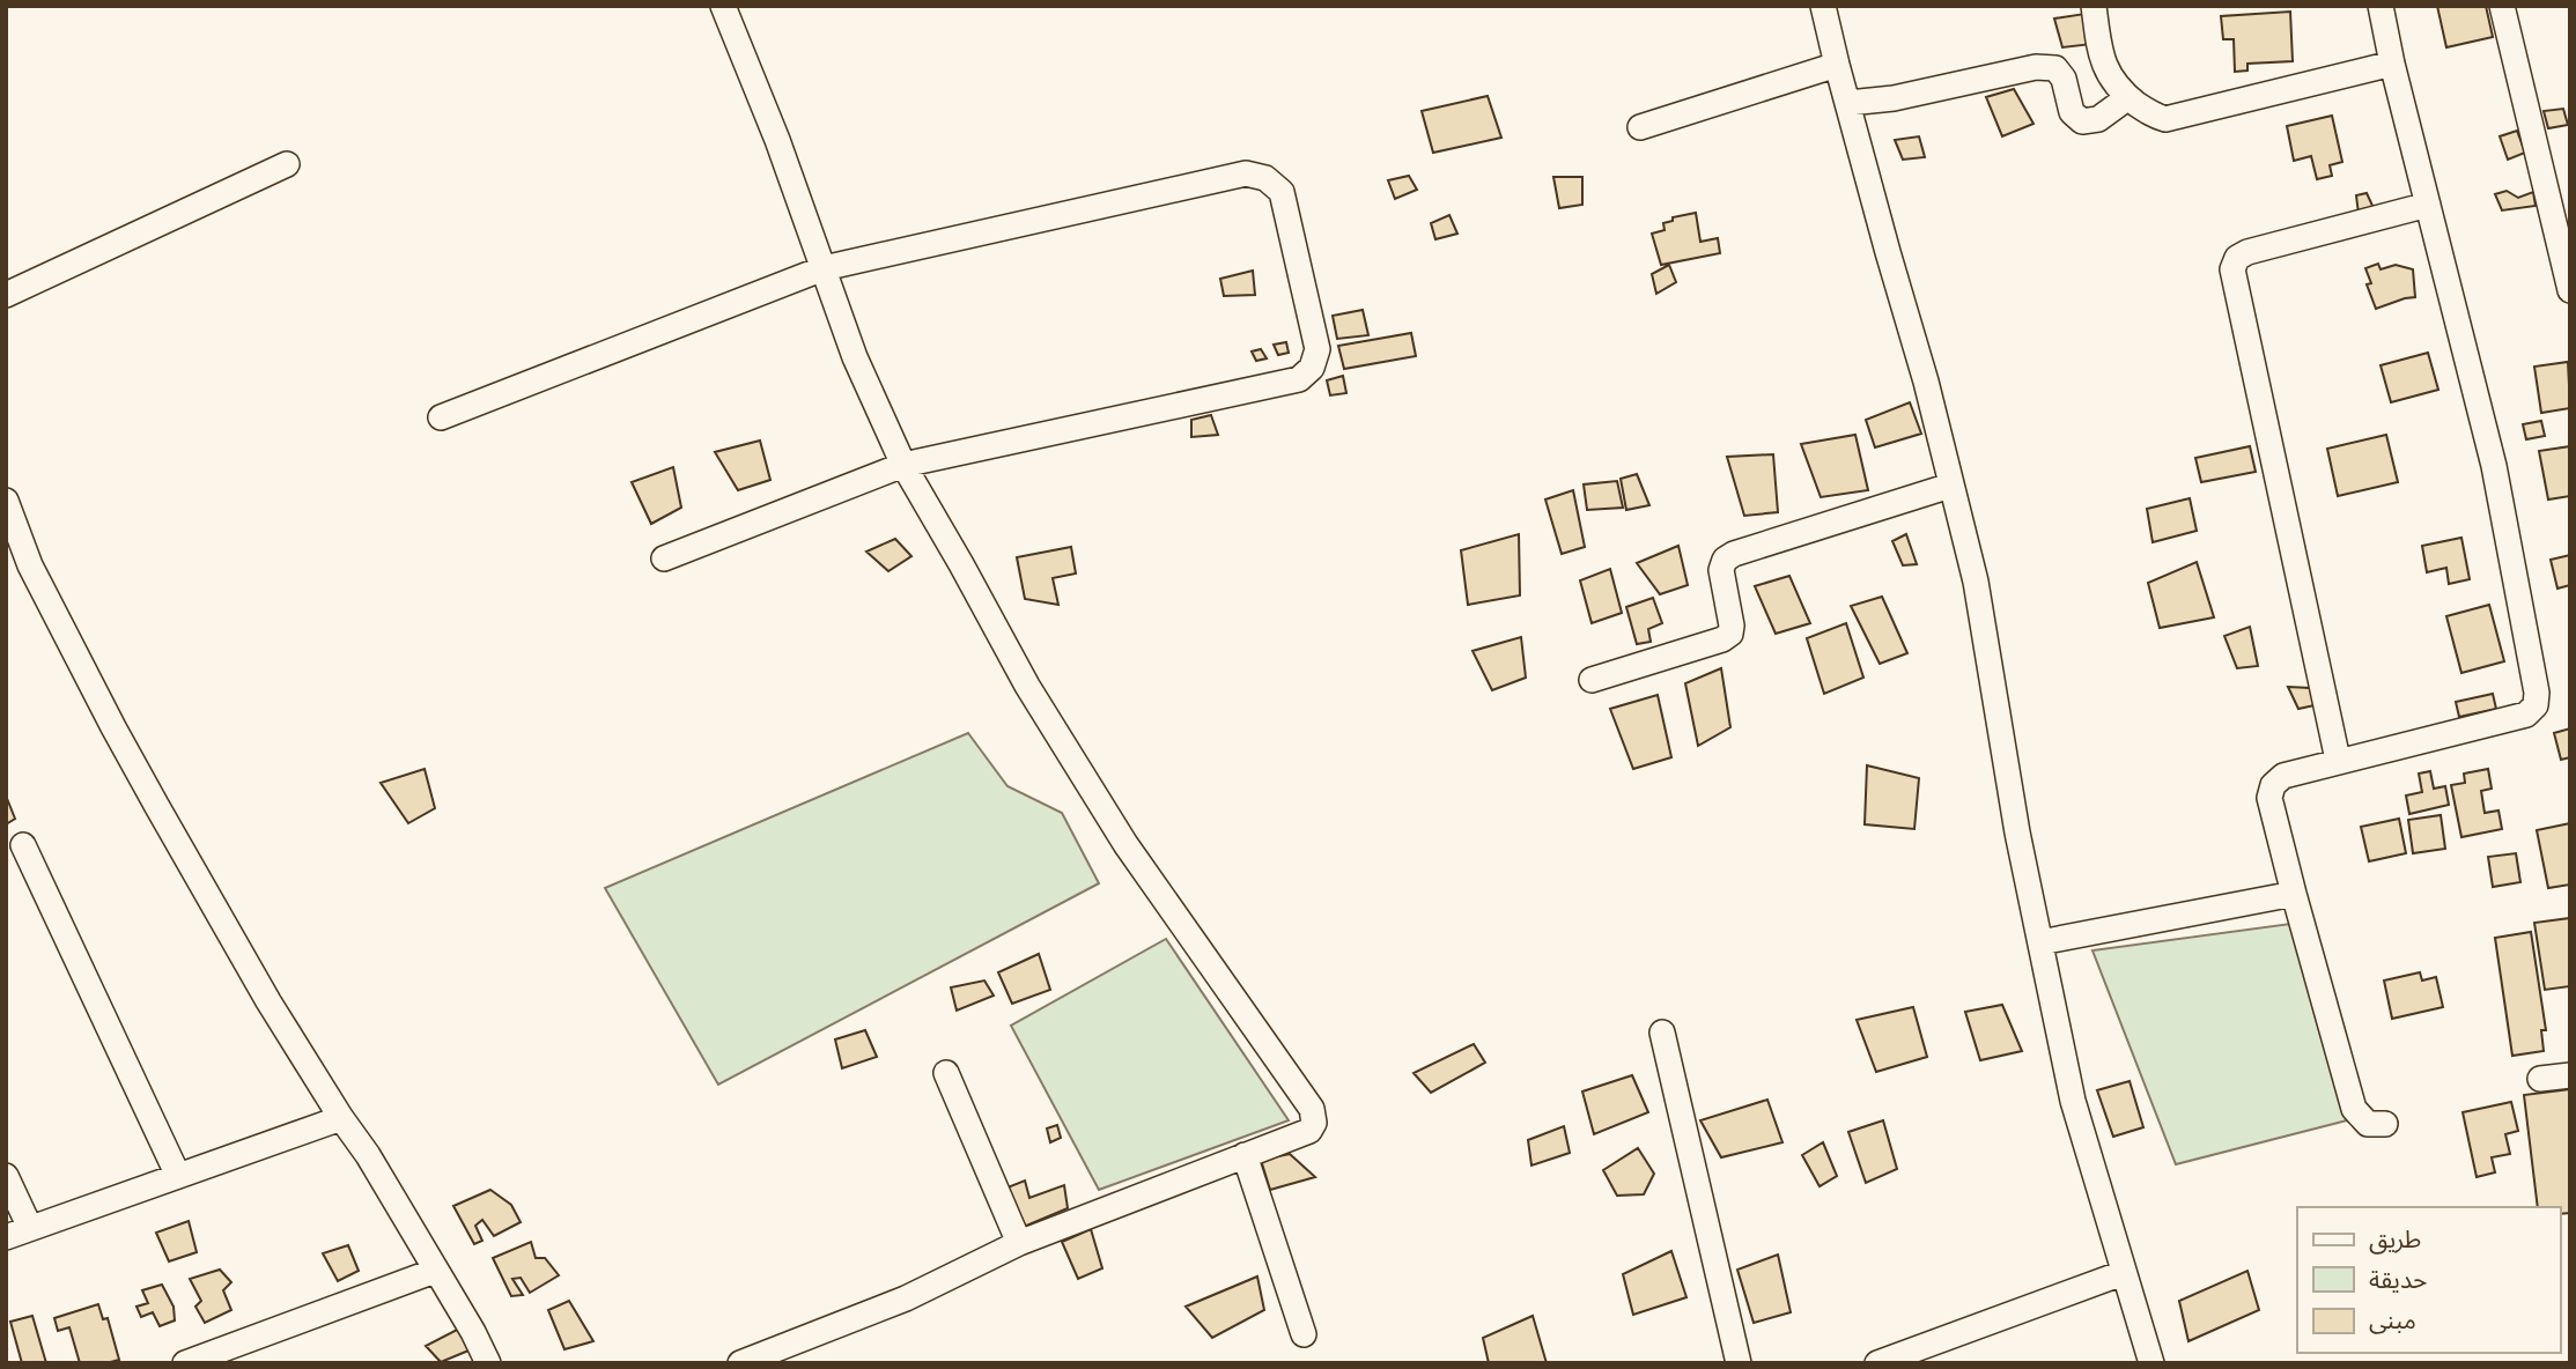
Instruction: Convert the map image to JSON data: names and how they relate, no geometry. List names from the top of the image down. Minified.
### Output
{"legend":["طريق","حديقة","مبنى"]}
